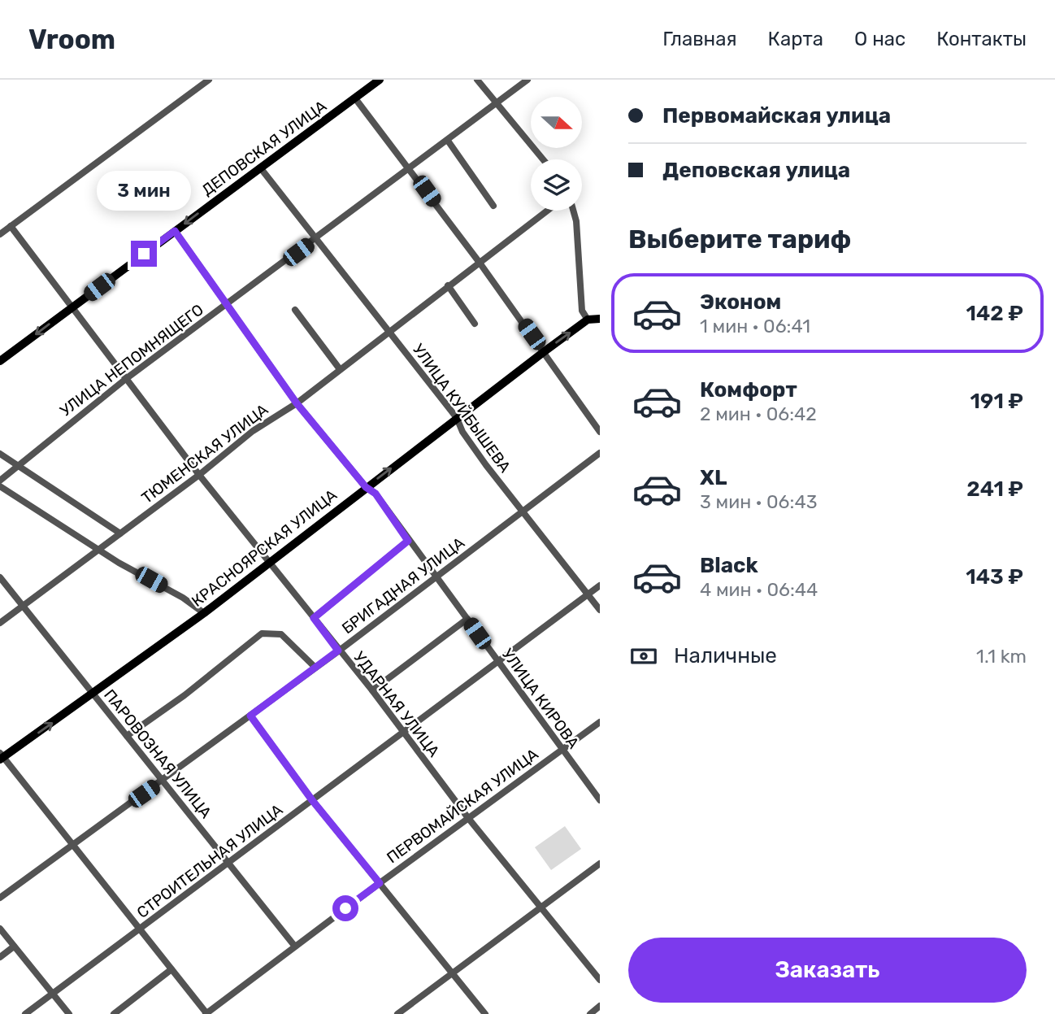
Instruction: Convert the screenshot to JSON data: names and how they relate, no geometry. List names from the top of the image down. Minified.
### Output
{"streets":{"main road":["ДЕПОВСКАЯ УЛИЦА","КРАСНОЯРСКАЯ УЛИЦА"],"street":["УЛИЦА НЕПОМНЯЩЕГО","УЛИЦА КУЙБЫШЕВА","ТЮМЕНСКАЯ УЛИЦА","БРИГАДНАЯ УЛИЦА","УЛИЦА КИРОВА","УДАРНАЯ УЛИЦА","ПАРОВОЗНАЯ УЛИЦА","ПЕРВОМАЙСКАЯ УЛИЦА","СТРОИТЕЛЬНАЯ УЛИЦА"]},"crossings":[["ДЕПОВСКАЯ УЛИЦА","УЛИЦА КУЙБЫШЕВА"],["ДЕПОВСКАЯ УЛИЦА","УЛИЦА КИРОВА"],["ДЕПОВСКАЯ УЛИЦА","УДАРНАЯ УЛИЦА"],["УЛИЦА НЕПОМНЯЩЕГО","УЛИЦА КУЙБЫШЕВА"],["УЛИЦА НЕПОМНЯЩЕГО","УЛИЦА КИРОВА"],["УЛИЦА НЕПОМНЯЩЕГО","УДАРНАЯ УЛИЦА"],["УЛИЦА КУЙБЫШЕВА","ТЮМЕНСКАЯ УЛИЦА"],["УЛИЦА КУЙБЫШЕВА","КРАСНОЯРСКАЯ УЛИЦА"],["УЛИЦА КУЙБЫШЕВА","БРИГАДНАЯ УЛИЦА"],["УЛИЦА КУЙБЫШЕВА","СТРОИТЕЛЬНАЯ УЛИЦА"],["ТЮМЕНСКАЯ УЛИЦА","УЛИЦА КИРОВА"],["ТЮМЕНСКАЯ УЛИЦА","УДАРНАЯ УЛИЦА"],["ТЮМЕНСКАЯ УЛИЦА","ПАРОВОЗНАЯ УЛИЦА"],["КРАСНОЯРСКАЯ УЛИЦА","УЛИЦА КИРОВА"],["КРАСНОЯРСКАЯ УЛИЦА","УДАРНАЯ УЛИЦА"],["КРАСНОЯРСКАЯ УЛИЦА","ПАРОВОЗНАЯ УЛИЦА"],["БРИГАДНАЯ УЛИЦА","УЛИЦА КИРОВА"],["БРИГАДНАЯ УЛИЦА","УДАРНАЯ УЛИЦА"],["БРИГАДНАЯ УЛИЦА","ПАРОВОЗНАЯ УЛИЦА"],["УЛИЦА КИРОВА","ПЕРВОМАЙСКАЯ УЛИЦА"],["УЛИЦА КИРОВА","СТРОИТЕЛЬНАЯ УЛИЦА"],["УДАРНАЯ УЛИЦА","ПЕРВОМАЙСКАЯ УЛИЦА"],["УДАРНАЯ УЛИЦА","СТРОИТЕЛЬНАЯ УЛИЦА"],["ПАРОВОЗНАЯ УЛИЦА","ПЕРВОМАЙСКАЯ УЛИЦА"],["ПАРОВОЗНАЯ УЛИЦА","СТРОИТЕЛЬНАЯ УЛИЦА"]],"one_way":["ДЕПОВСКАЯ УЛИЦА","КРАСНОЯРСКАЯ УЛИЦА"],"north":"right","page":{"header":"Vroom","nav":["Главная","Карта","О нас","Контакты"],"banner":["Первомайская улица","Деповская улица"],"bubble":"3 мин","heading":"Выберите тариф","list":[{"name":"Эконом","note":"1 мин · 06:41","value":"142 ₽"},{"name":"Комфорт","note":"2 мин · 06:42","value":"191 ₽"},{"name":"XL","note":"3 мин · 06:43","value":"241 ₽"},{"name":"Black","note":"4 мин · 06:44","value":"143 ₽"}],"pay":["Наличные","1.1 km"],"buttons":"Заказать"}}
